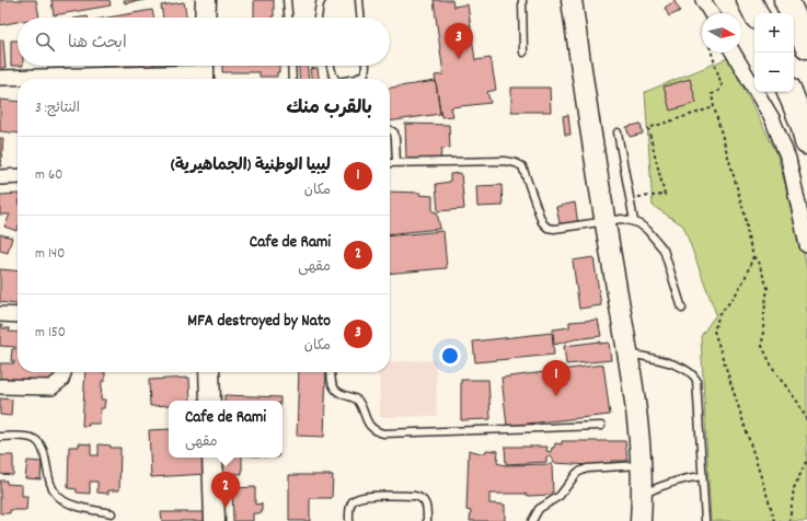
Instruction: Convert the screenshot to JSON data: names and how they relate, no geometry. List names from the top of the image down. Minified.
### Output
{"north":"right","page":{"map_buttons":["+","−"],"search":"ابحث هنا","pins":["3","1","2"],"heading":["بالقرب منك","النتائج: 3"],"list":[{"mark":"1","name":"ليبيا الوطنية (الجماهيرية)","note":"مكان","value":"60 m"},{"mark":"2","name":"Cafe de Rami","note":"مقهى","value":"140 m"},{"mark":"3","name":"MFA destroyed by Nato","note":"مكان","value":"150 m"}],"popup":["Cafe de Rami","مقهى"]}}
